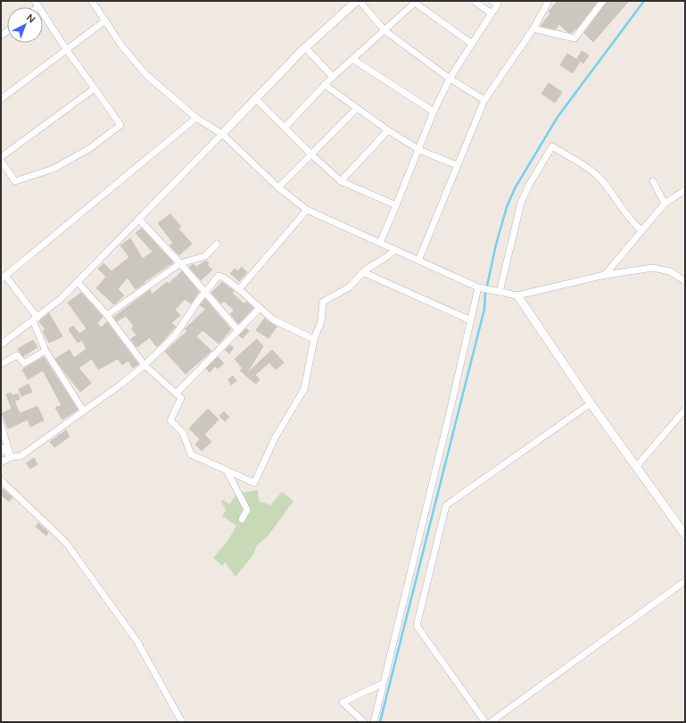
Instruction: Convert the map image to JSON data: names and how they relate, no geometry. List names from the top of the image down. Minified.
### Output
{"north":"top right"}
